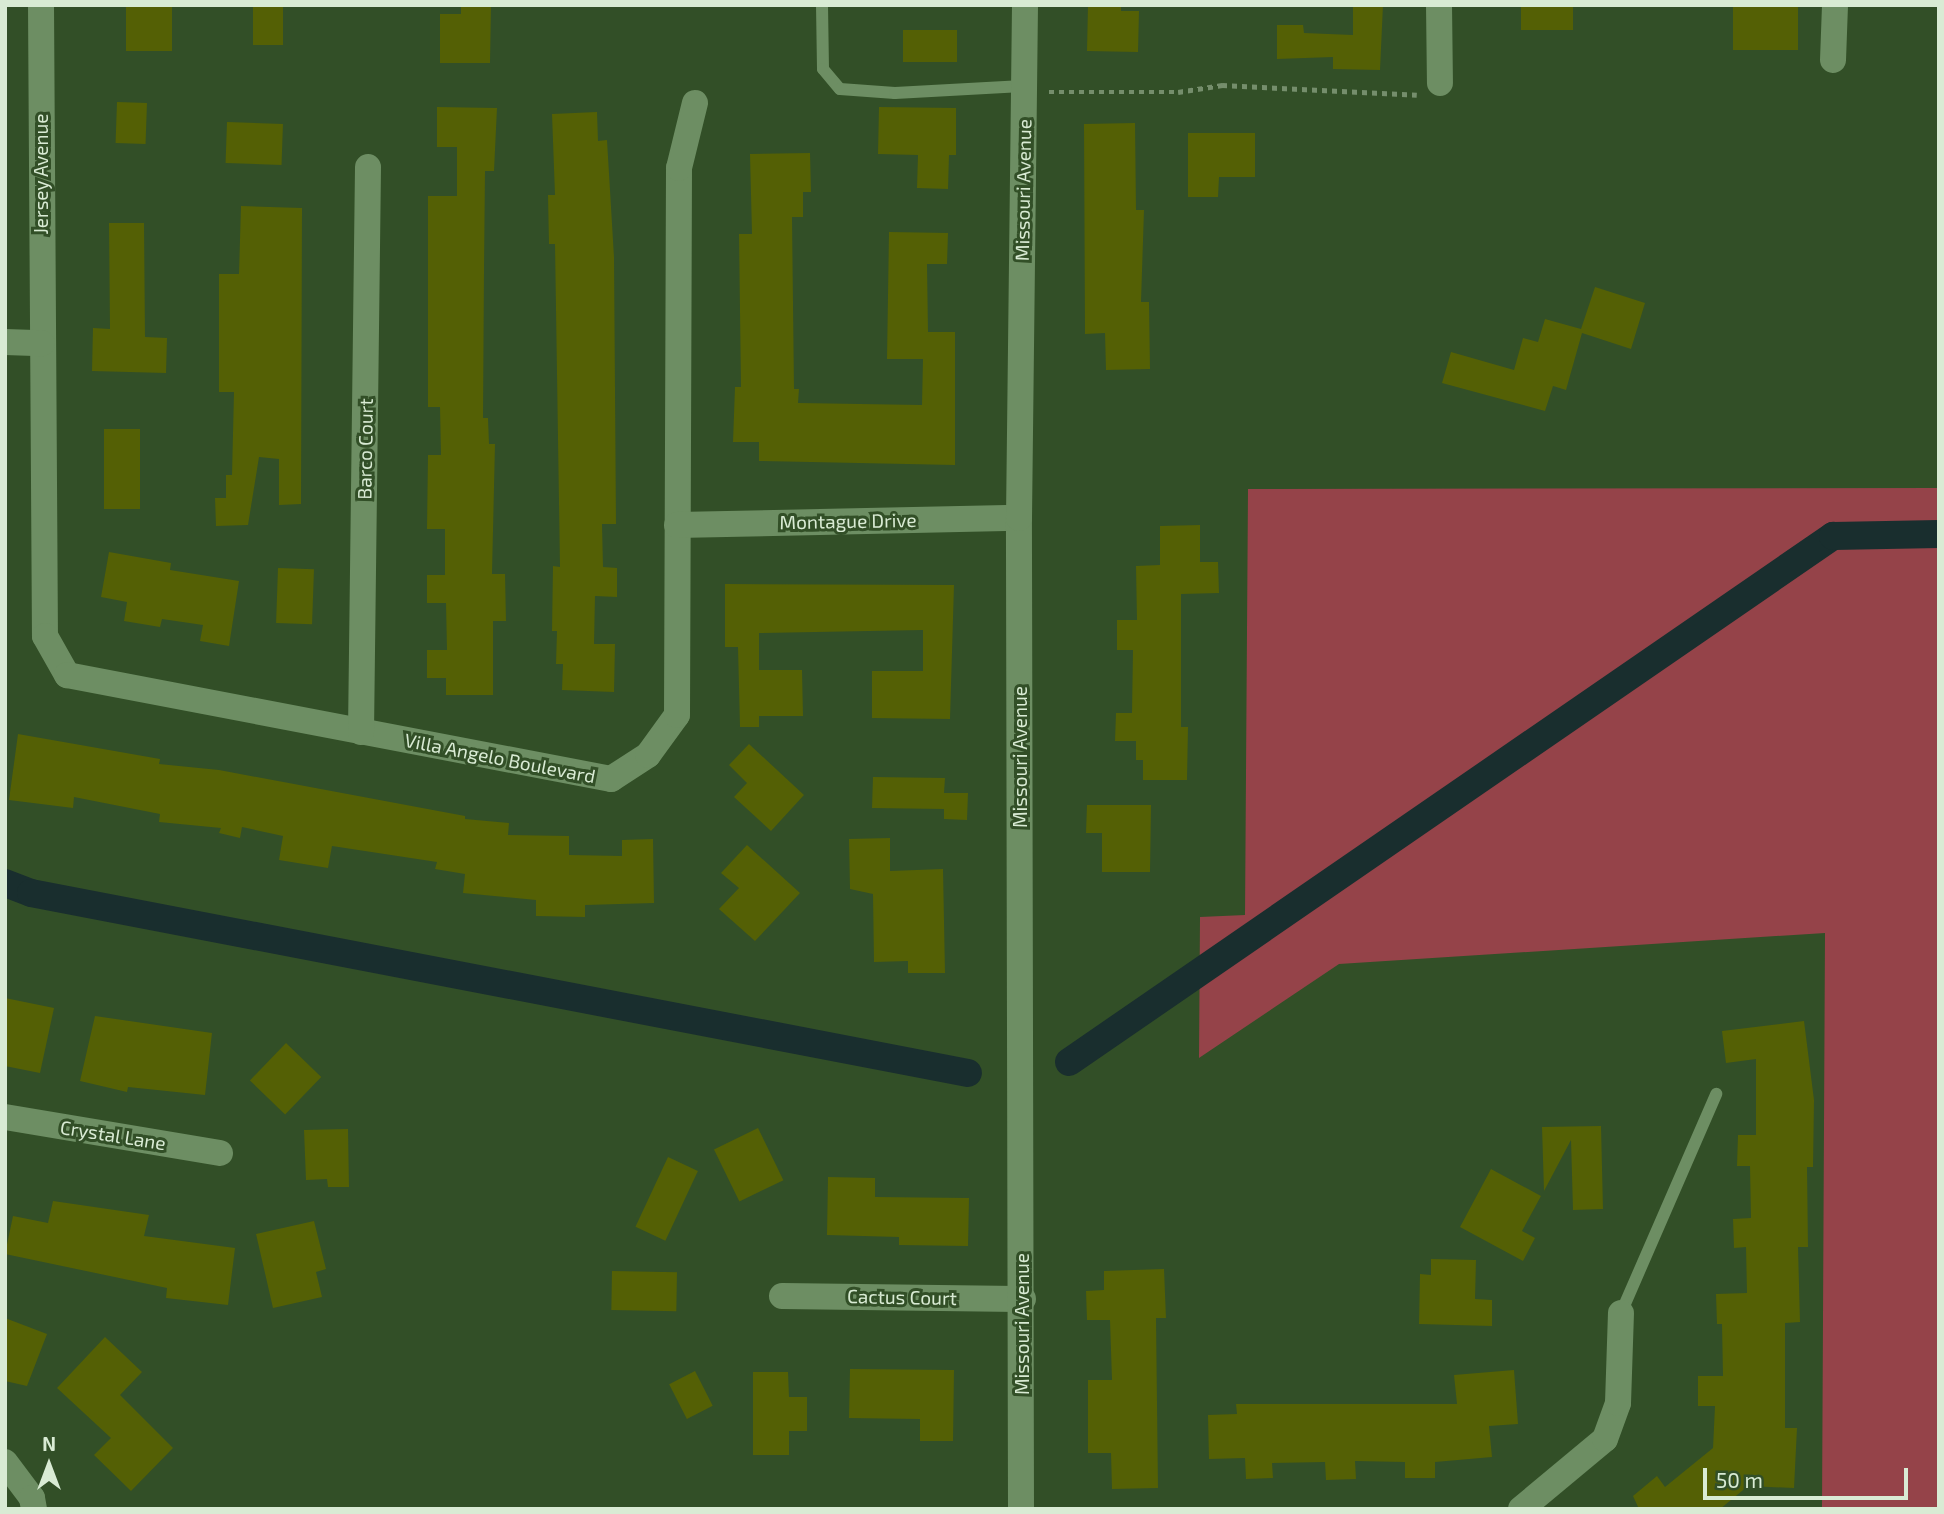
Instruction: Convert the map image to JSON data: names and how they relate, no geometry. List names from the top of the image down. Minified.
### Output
{"streets":{"street":["Jersey Avenue","Missouri Avenue","Barco Court","Montague Drive","Villa Angelo Boulevard","Crystal Lane","Cactus Court"]},"crossings":[["Jersey Avenue","Villa Angelo Boulevard"],["Missouri Avenue","Montague Drive"],["Missouri Avenue","Cactus Court"],["Barco Court","Villa Angelo Boulevard"],["Montague Drive","Villa Angelo Boulevard"]],"scale_bar":"50 m","north":"top"}
